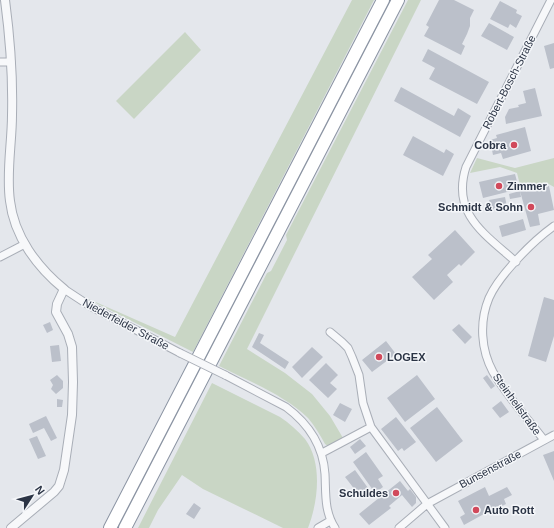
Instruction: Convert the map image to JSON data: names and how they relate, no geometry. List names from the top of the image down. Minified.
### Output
{"streets":{"street":["Robert-Bosch-Straße","Niederfelder Straße","Steinheilstraße","Bunsenstraße"]},"crossings":[["Robert-Bosch-Straße","Steinheilstraße"],["Steinheilstraße","Bunsenstraße"]],"places":["Cobra","Zimmer","Schmidt & Sohn","LOGEX","Schuldes","Auto Rott"],"north":"top right"}
